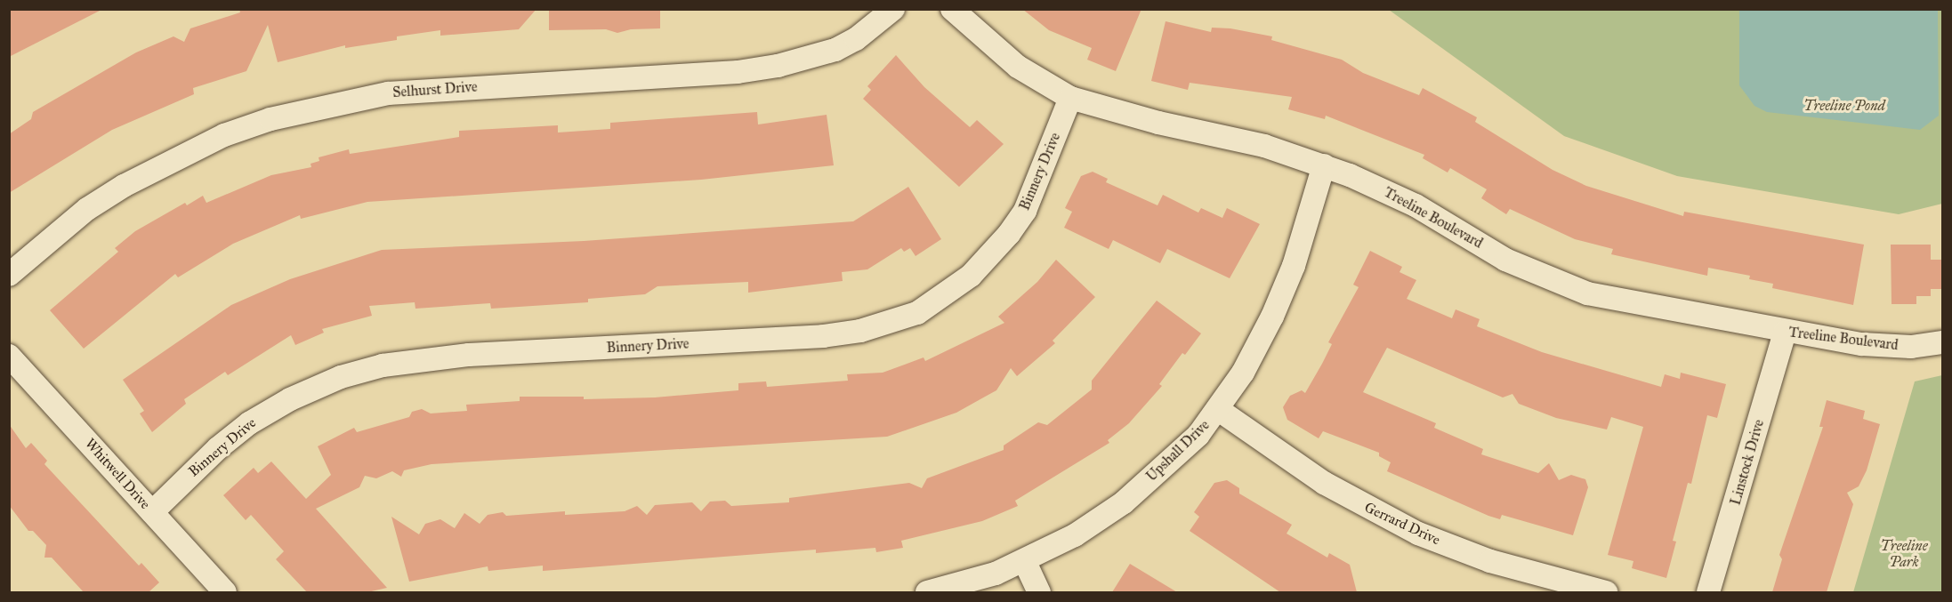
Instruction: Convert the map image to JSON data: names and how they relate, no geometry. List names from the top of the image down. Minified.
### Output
{"streets":{"street":["Selhurst Drive","Binnery Drive","Treeline Boulevard","Upshall Drive","Linstock Drive","Whitwell Drive","Gerrard Drive"]},"crossings":[["Binnery Drive","Treeline Boulevard"],["Binnery Drive","Whitwell Drive"],["Treeline Boulevard","Upshall Drive"],["Treeline Boulevard","Linstock Drive"],["Upshall Drive","Gerrard Drive"]],"parks":["Treeline Pond","Treeline Park"]}
